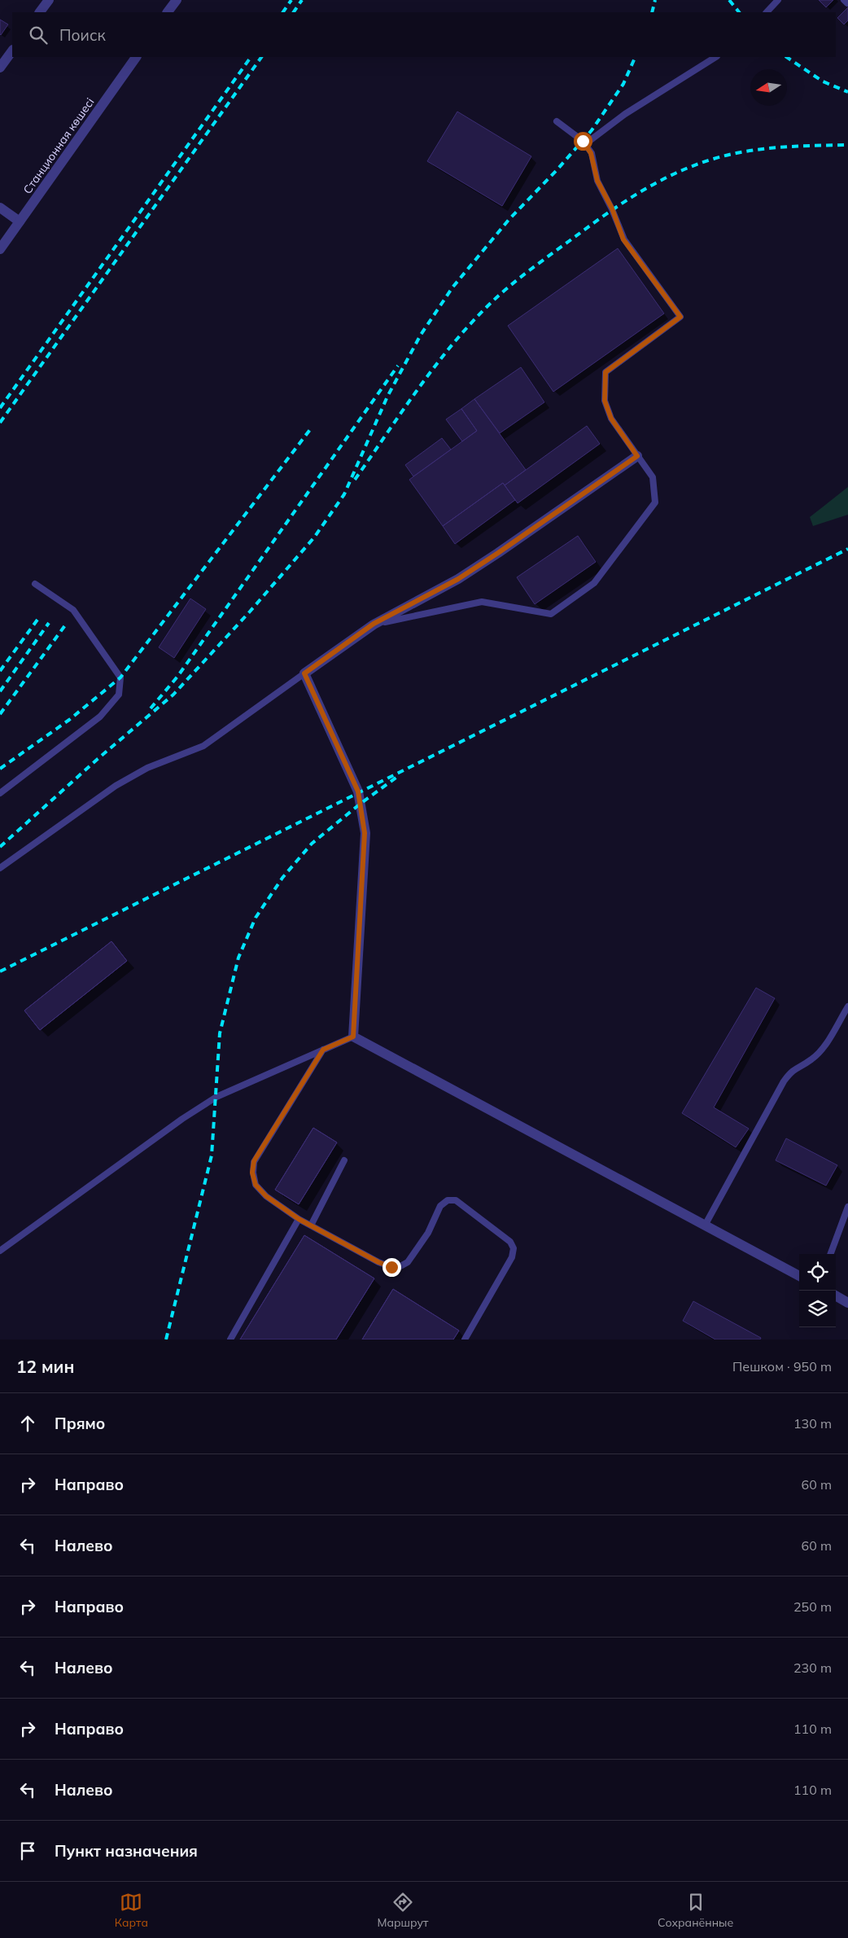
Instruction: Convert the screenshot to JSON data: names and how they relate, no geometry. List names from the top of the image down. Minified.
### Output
{"streets":{"street":["Станционная көшесі"]},"north":"left","page":{"search":"Поиск","heading":["12 мин","Пешком · 950 m"],"list":[["Прямо","130 m"],["Направо","60 m"],["Налево","60 m"],["Направо","250 m"],["Налево","230 m"],["Направо","110 m"],["Налево","110 m"],"Пункт назначения"],"nav":["Карта","Маршрут","Сохранённые"]}}
